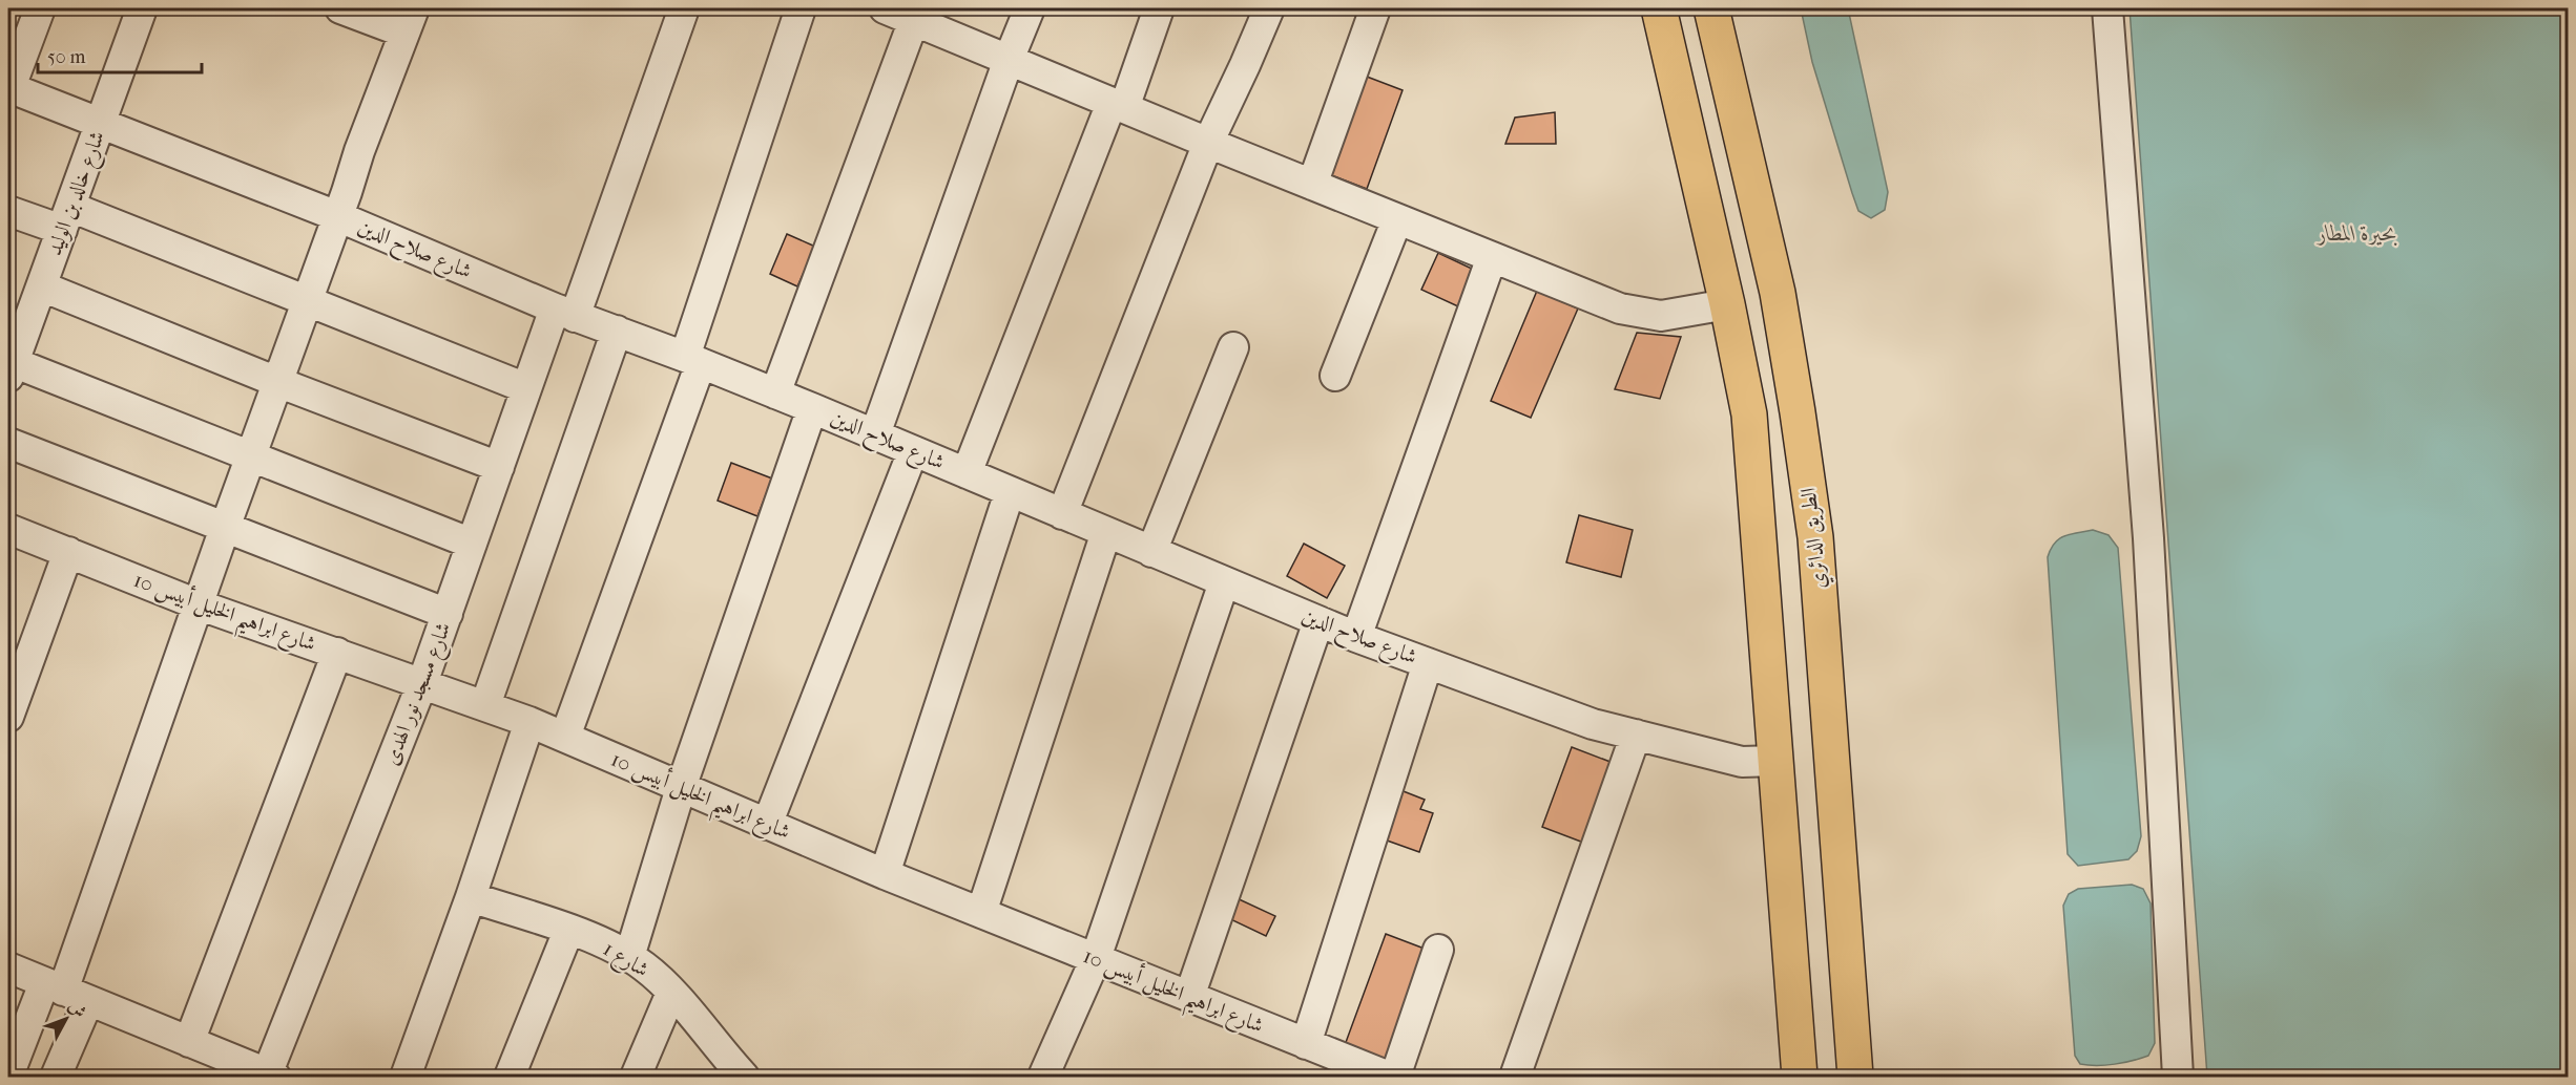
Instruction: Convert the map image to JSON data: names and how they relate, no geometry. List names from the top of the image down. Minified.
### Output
{"streets":{"main road":["الطريق الدائري"],"street":["شارع خالد بن الوليد","شارع صلاح الدين","شارع ابراهيم الخليل أبيس 10","شارع مسجد نور الهدى","شارع 1"]},"crossings":[["شارع خالد بن الوليد","شارع صلاح الدين"],["شارع صلاح الدين","شارع مسجد نور الهدى"],["شارع ابراهيم الخليل أبيس 10","شارع مسجد نور الهدى"]],"water":["بحيرة المطار"],"scale_bar":"50 m","north":"top right"}
